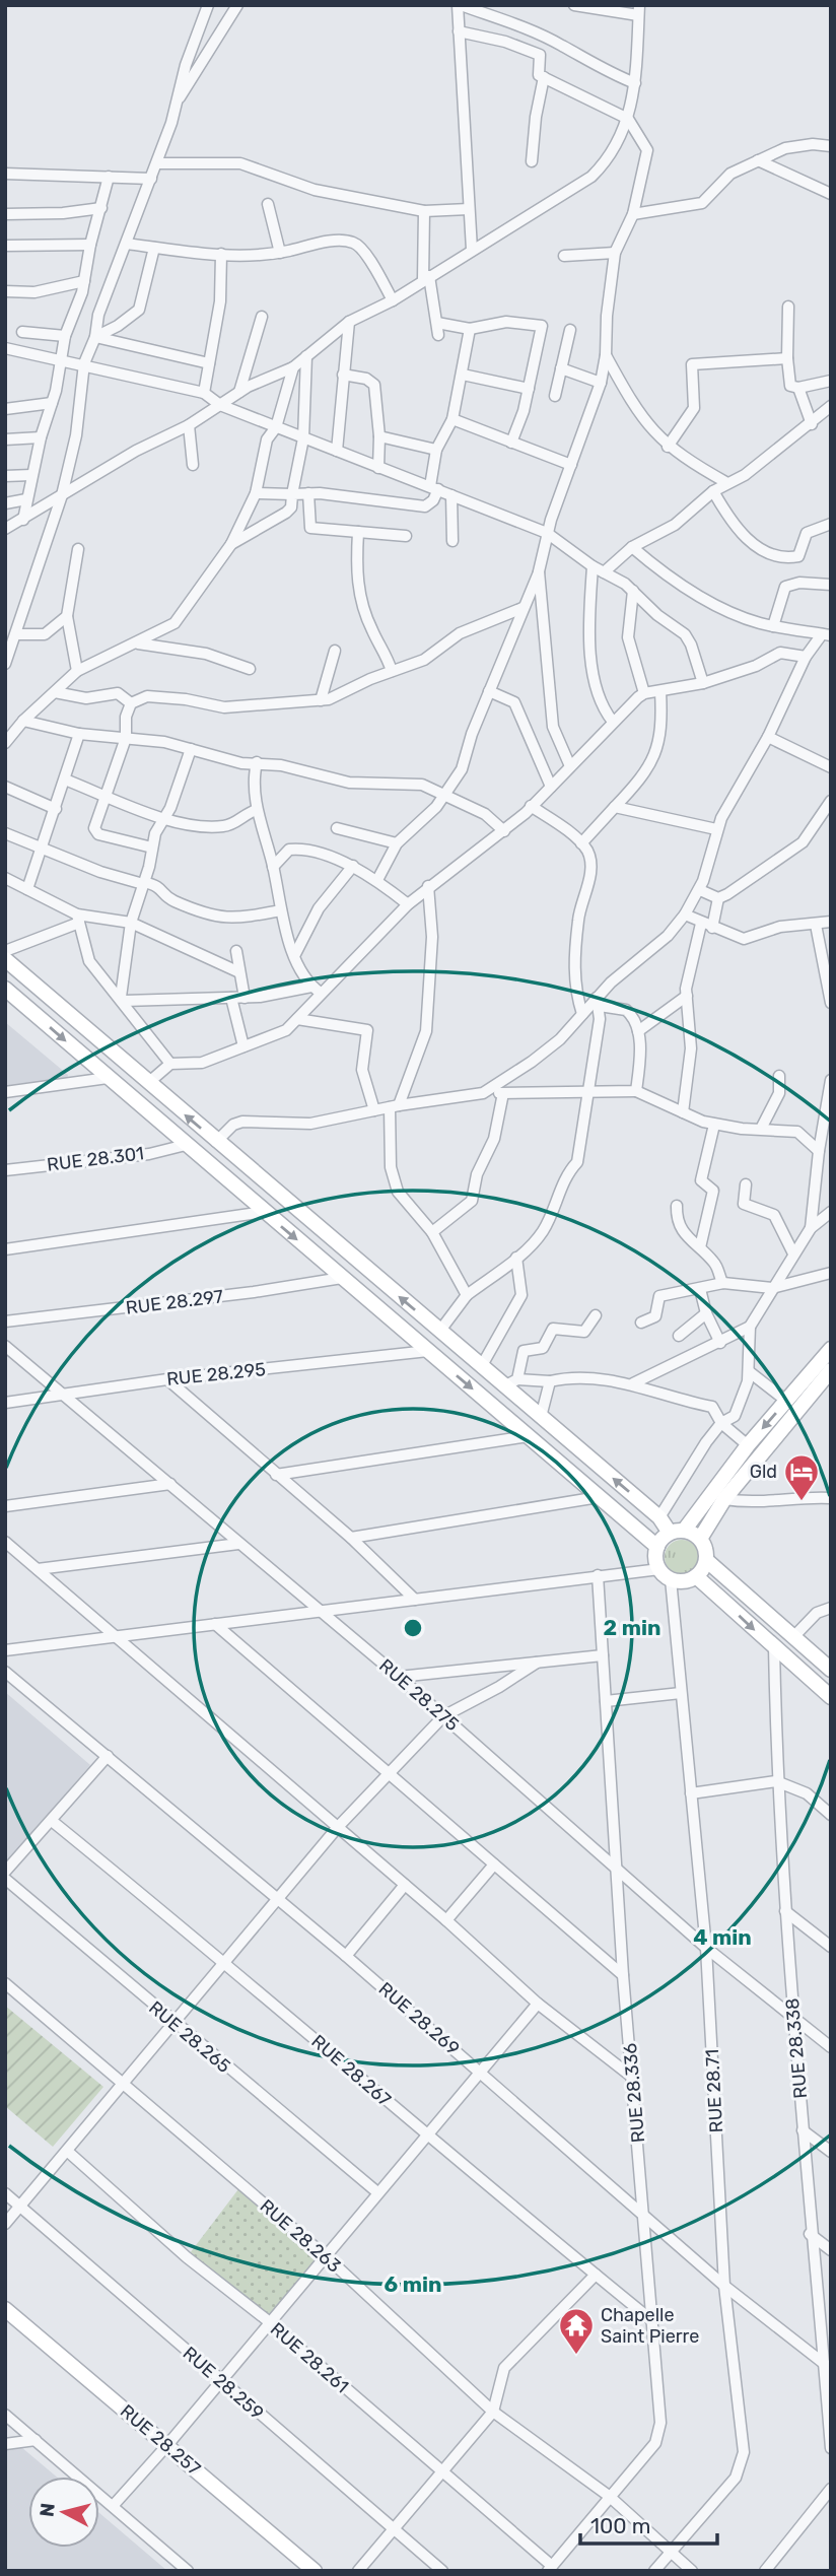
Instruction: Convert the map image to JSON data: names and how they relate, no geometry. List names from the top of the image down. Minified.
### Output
{"streets":{"main road":["RUE 28.257"],"street":["RUE 28.301","RUE 28.297","RUE 28.295","RUE 28.275","RUE 28.269","RUE 28.265","RUE 28.338","RUE 28.267","RUE 28.71","RUE 28.336","RUE 28.263","RUE 28.261","RUE 28.259"]},"crossings":[["RUE 28.295","RUE 28.275"],["RUE 28.275","RUE 28.338"],["RUE 28.275","RUE 28.71"],["RUE 28.275","RUE 28.336"],["RUE 28.269","RUE 28.338"],["RUE 28.269","RUE 28.71"],["RUE 28.269","RUE 28.336"],["RUE 28.267","RUE 28.336"],["RUE 28.71","RUE 28.263"],["RUE 28.336","RUE 28.263"],["RUE 28.336","RUE 28.261"]],"places":{"hotel":["Gld"],"temple":["Chapelle Saint Pierre"]},"scale_bar":"100 m","north":"left","rings":["2 min","4 min","6 min"]}
